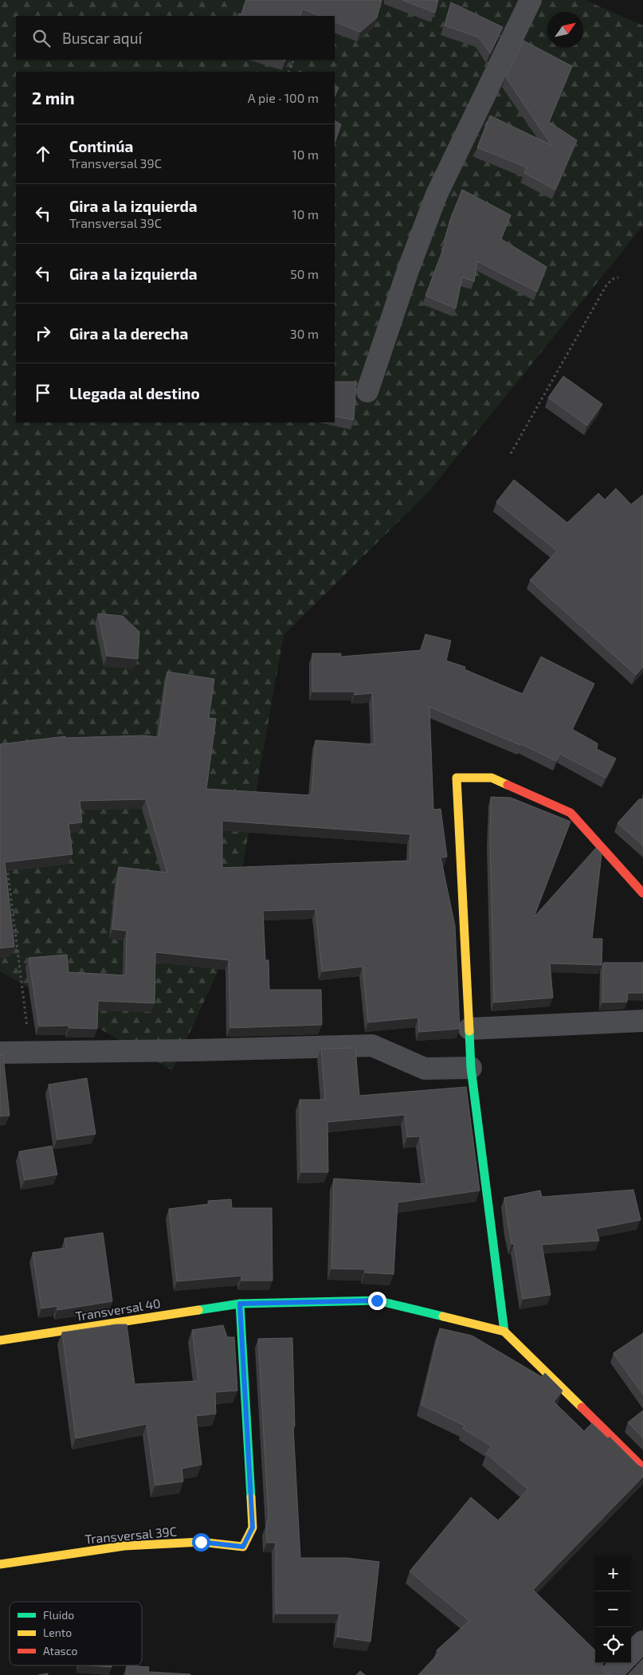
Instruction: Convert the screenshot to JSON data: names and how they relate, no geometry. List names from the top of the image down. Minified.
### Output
{"streets":{"street":["Transversal 40","Transversal 39C"]},"crossings":[["Transversal 40","Transversal 39C"]],"legend":["Fluido","Lento","Atasco"],"north":"top right","page":{"search":"Buscar aquí","heading":["2 min","A pie · 100 m"],"list":[["Continúa","Transversal 39C","10 m"],["Gira a la izquierda","Transversal 39C","10 m"],["Gira a la izquierda","50 m"],["Gira a la derecha","30 m"],"Llegada al destino"],"map_buttons":["+","−"]}}
